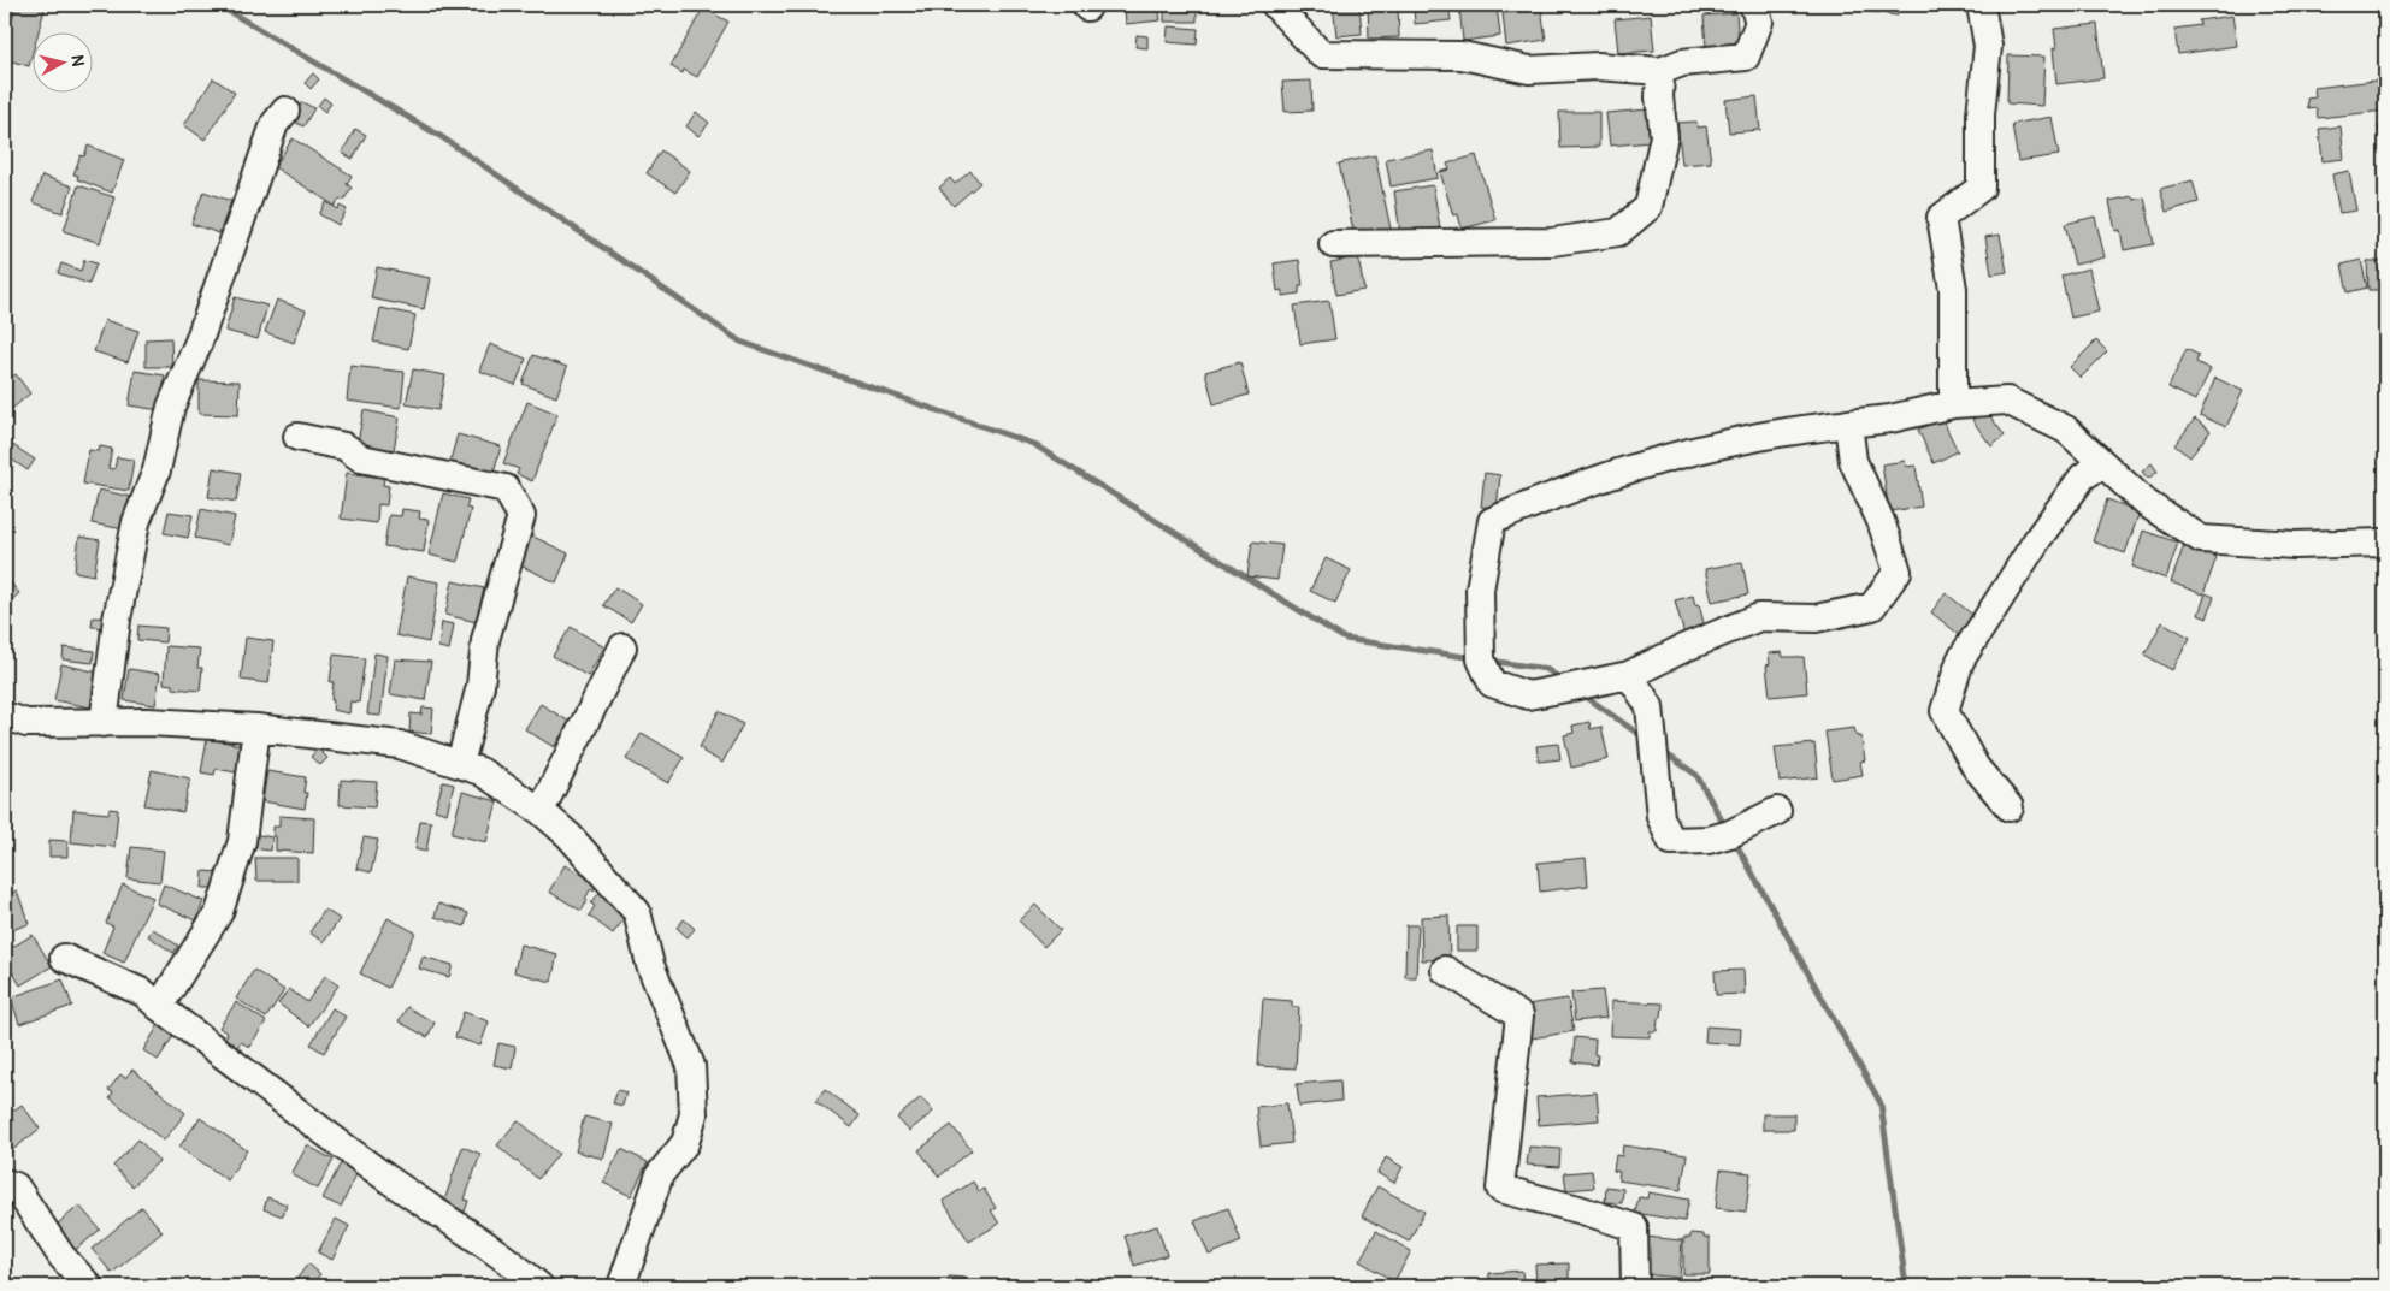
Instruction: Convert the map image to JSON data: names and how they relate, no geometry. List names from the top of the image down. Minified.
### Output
{"north":"right"}
